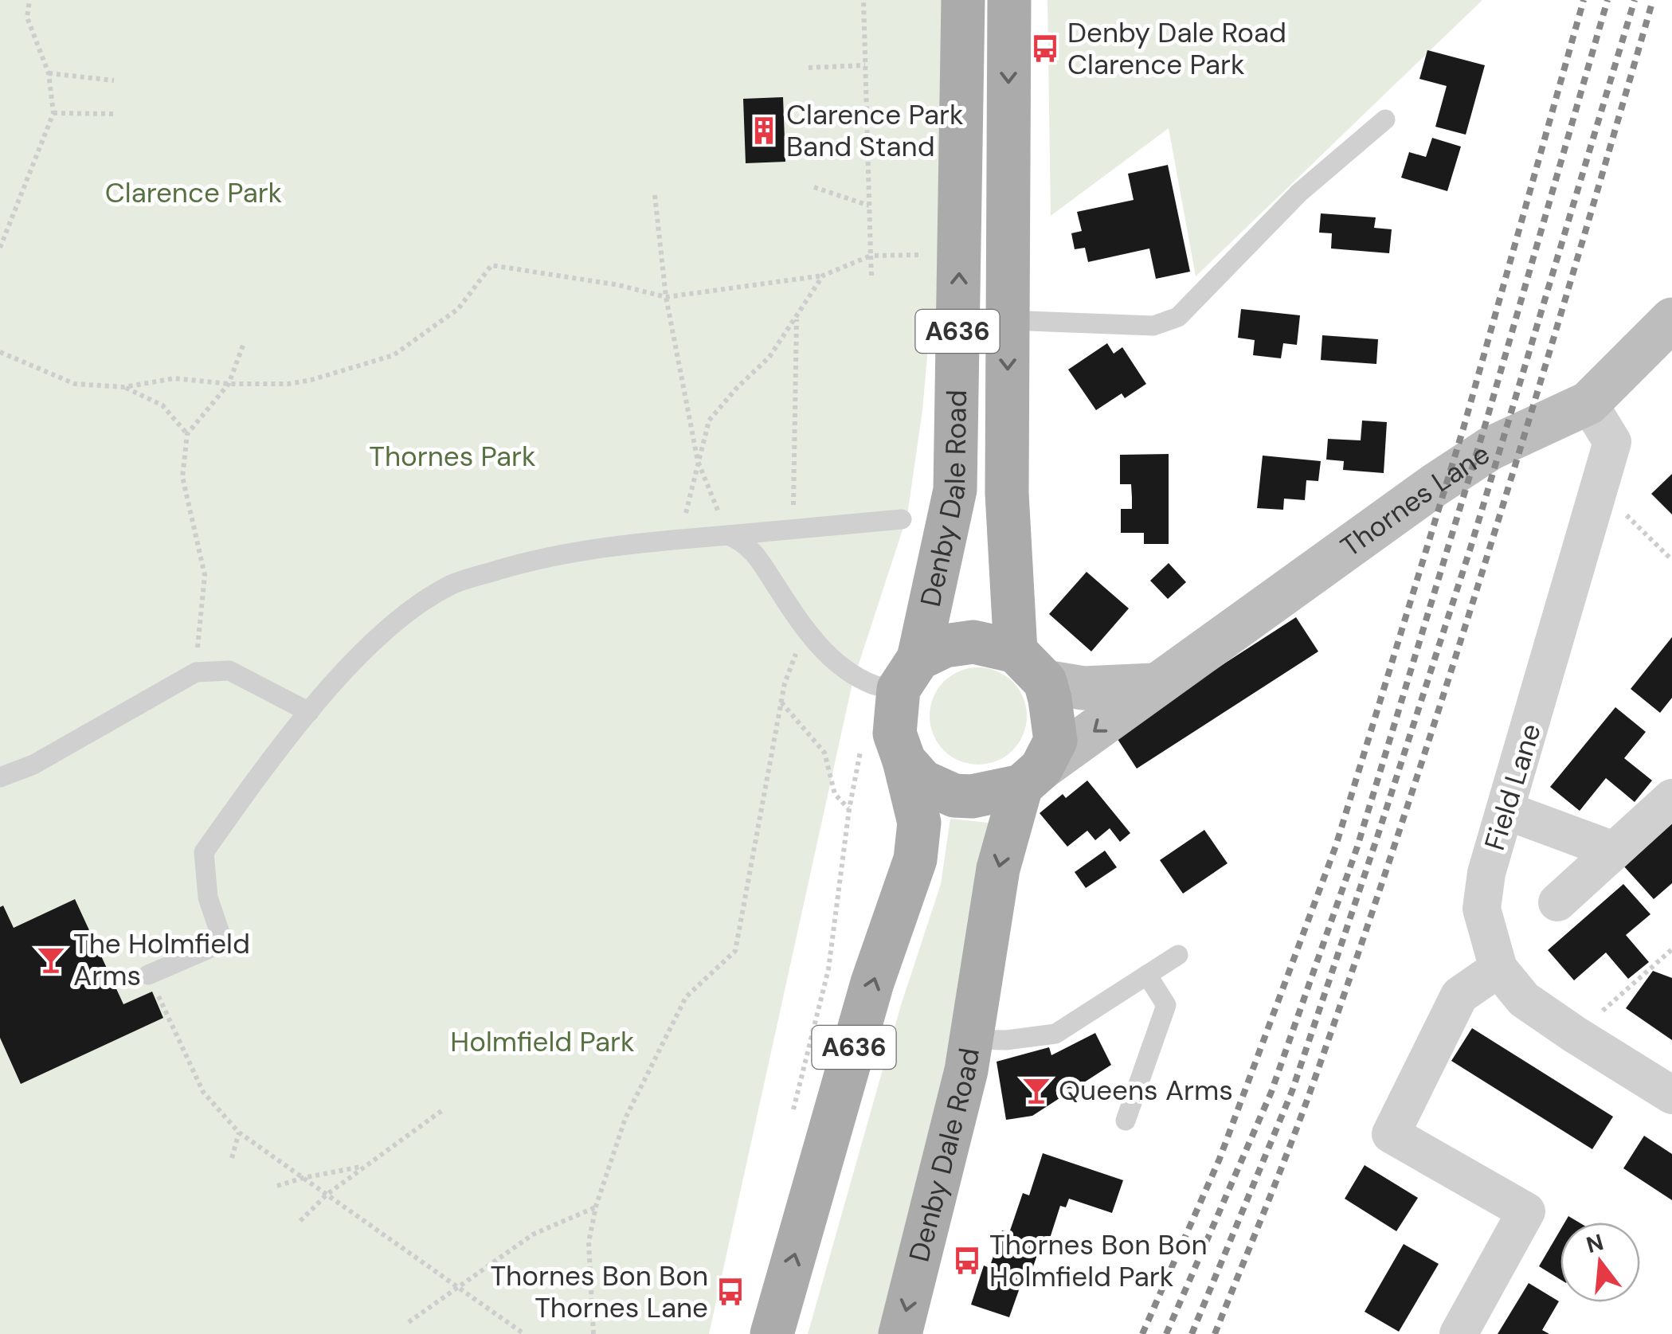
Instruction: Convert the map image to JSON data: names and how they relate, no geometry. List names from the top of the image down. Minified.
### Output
{"streets":{"main road":["A636","Denby Dale Road"],"street":["Thornes Lane","Field Lane"]},"crossings":[["A636","Denby Dale Road"],["A636","Thornes Lane"],["Denby Dale Road","Thornes Lane"],["Thornes Lane","Field Lane"]],"parks":["Clarence Park","Thornes Park","Holmfield Park"],"places":{"bus stop":["Denby Dale Road Clarence Park","Thornes Bon Bon Holmfield Park","Thornes Bon Bon Thornes Lane"],"building":["Clarence Park Band Stand"],"bar":["The Holmfield Arms","Queens Arms"]},"north":"top"}
